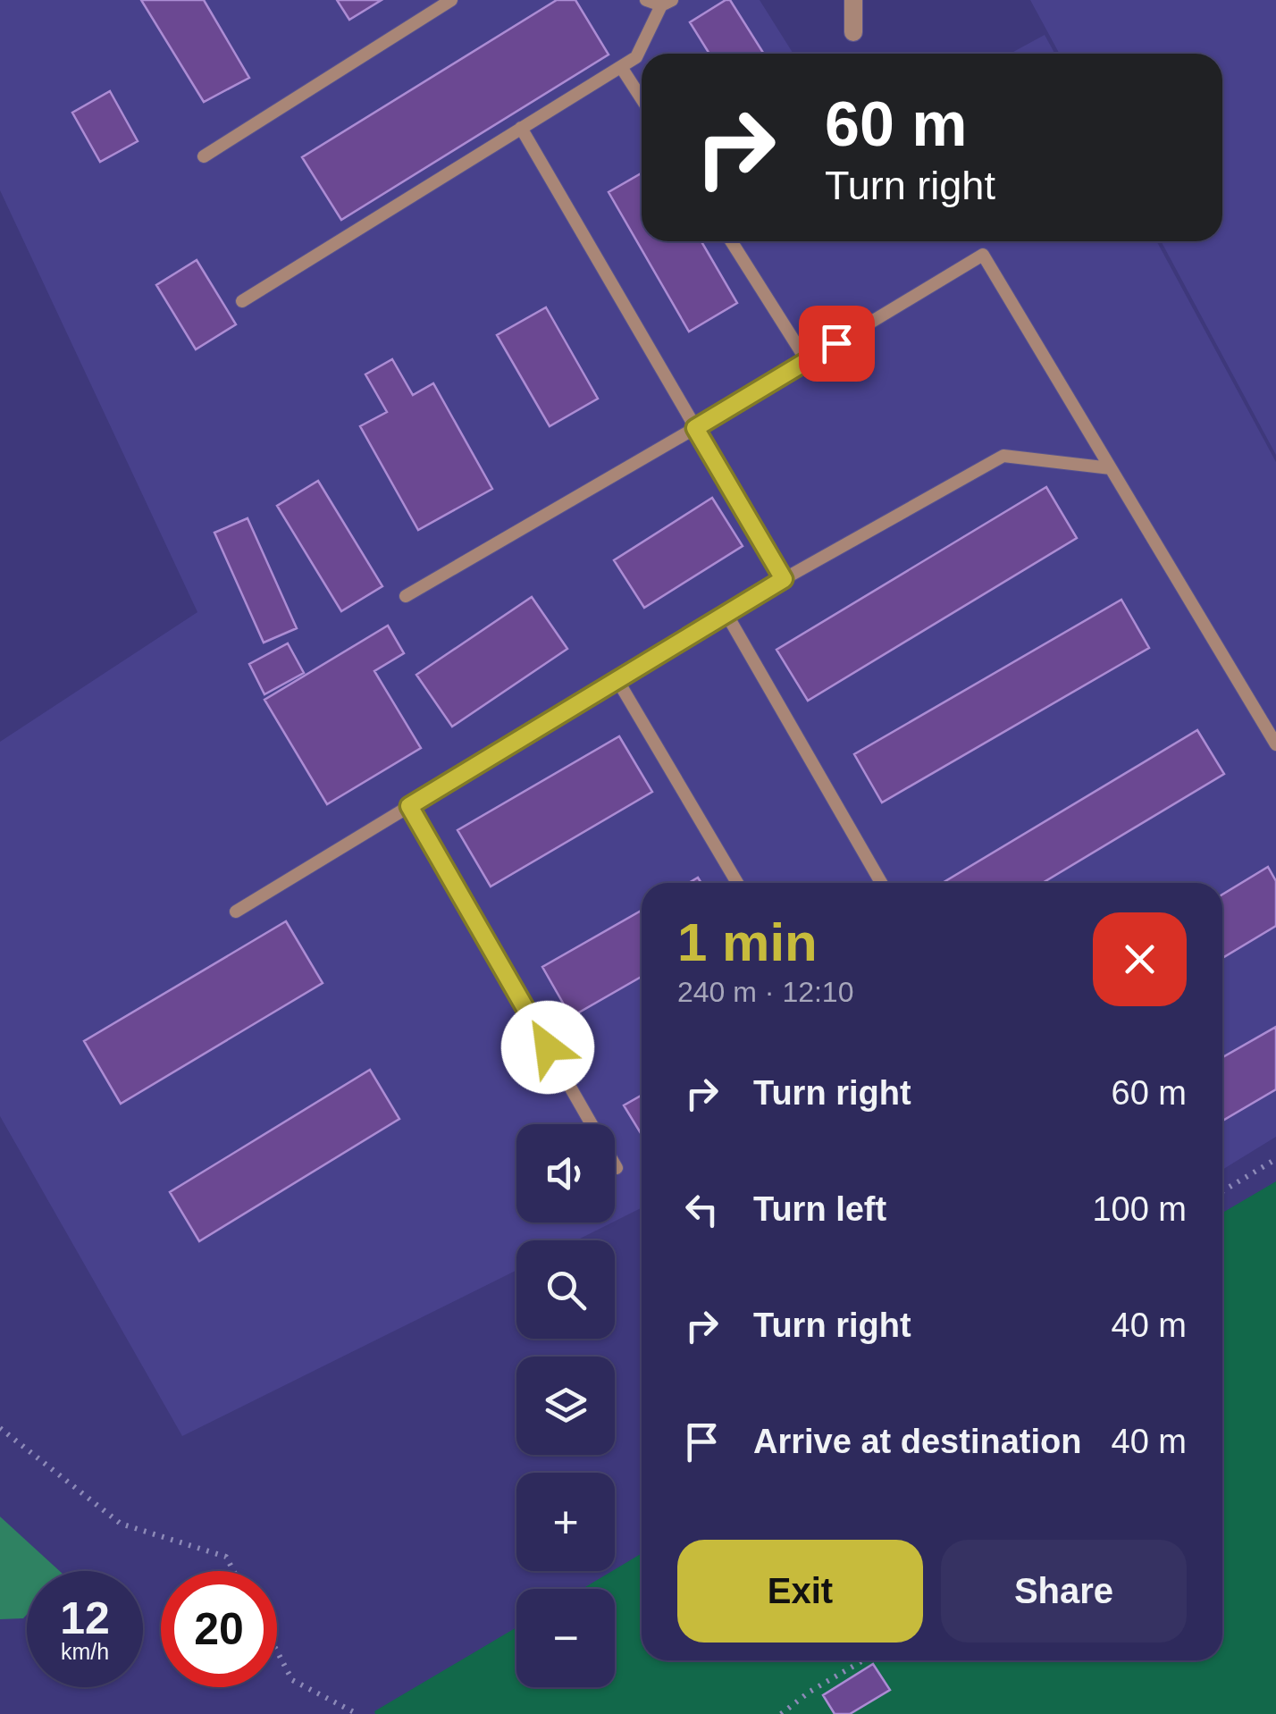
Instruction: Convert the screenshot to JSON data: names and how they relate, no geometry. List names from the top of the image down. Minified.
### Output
{"page":{"turn":["60 m","Turn right"],"heading":["1 min","240 m · 12:10"],"list":[{"name":"Turn right","value":"60 m"},{"name":"Turn left","value":"100 m"},{"name":"Turn right","value":"40 m"},{"name":"Arrive at destination","value":"40 m"}],"map_buttons":["+","−"],"buttons":["Exit","Share"],"speed":"12 km/h","limit":"20"}}
